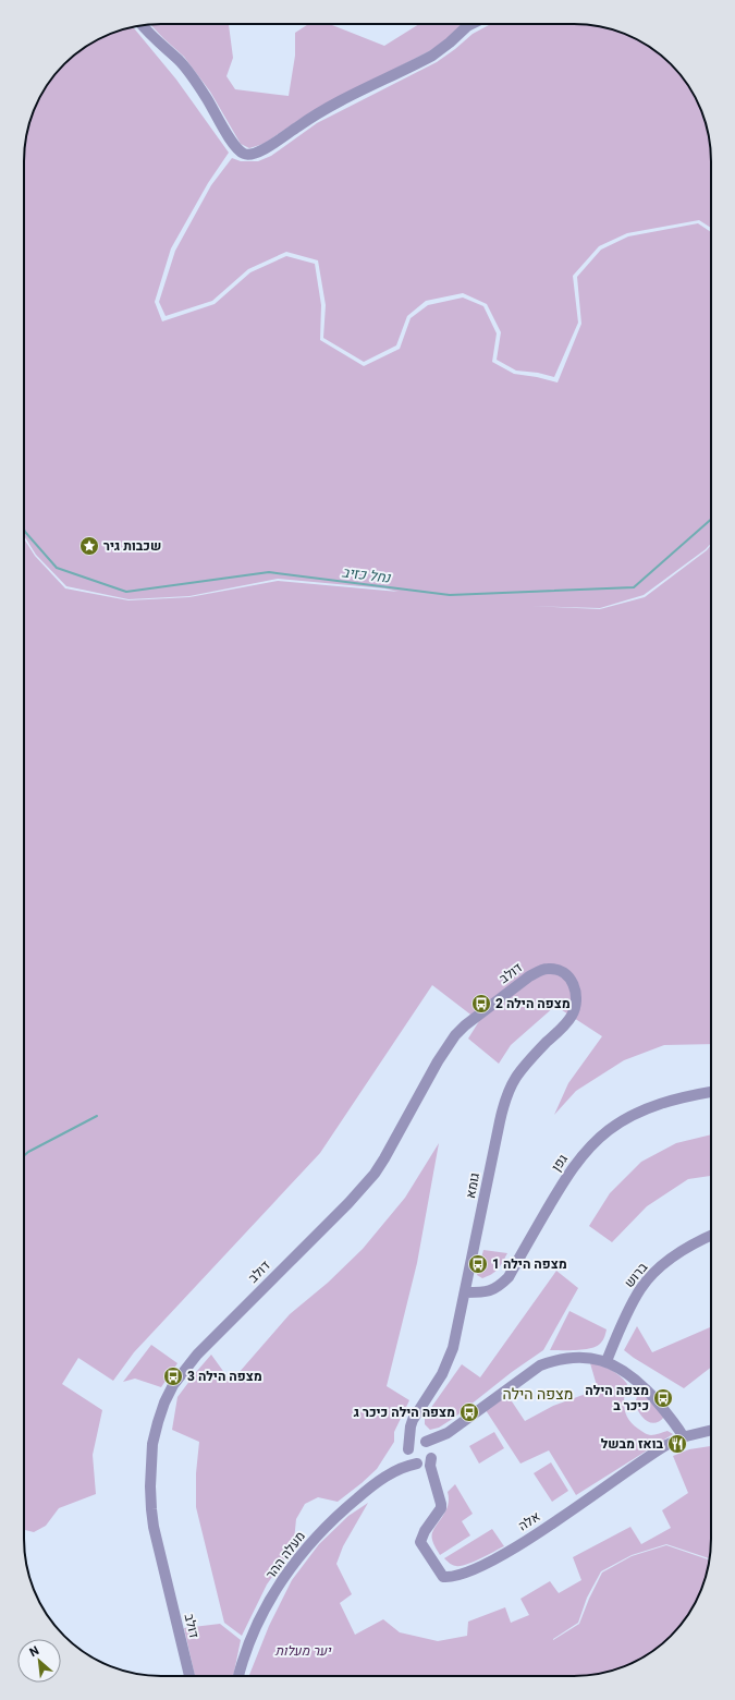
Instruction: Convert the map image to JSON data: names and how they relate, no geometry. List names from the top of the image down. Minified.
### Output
{"streets":{"street":["דולב","גפן","גומא","ברוש","אלה","מעלה ההר"]},"crossings":[["דולב","גומא"],["גפן","גומא"],["אלה","מעלה ההר"]],"districts":["מצפה הילה"],"water":["נחל כזיב"],"parks":["יער מעלות"],"places":{"place":["שכבות גיר"],"bus stop":["מצפה הילה 2","מצפה הילה 1","מצפה הילה 3","מצפה הילה כיכר ב","מצפה הילה כיכר ג"],"restaurant":["בואז מבשל"]},"north":"top left"}
